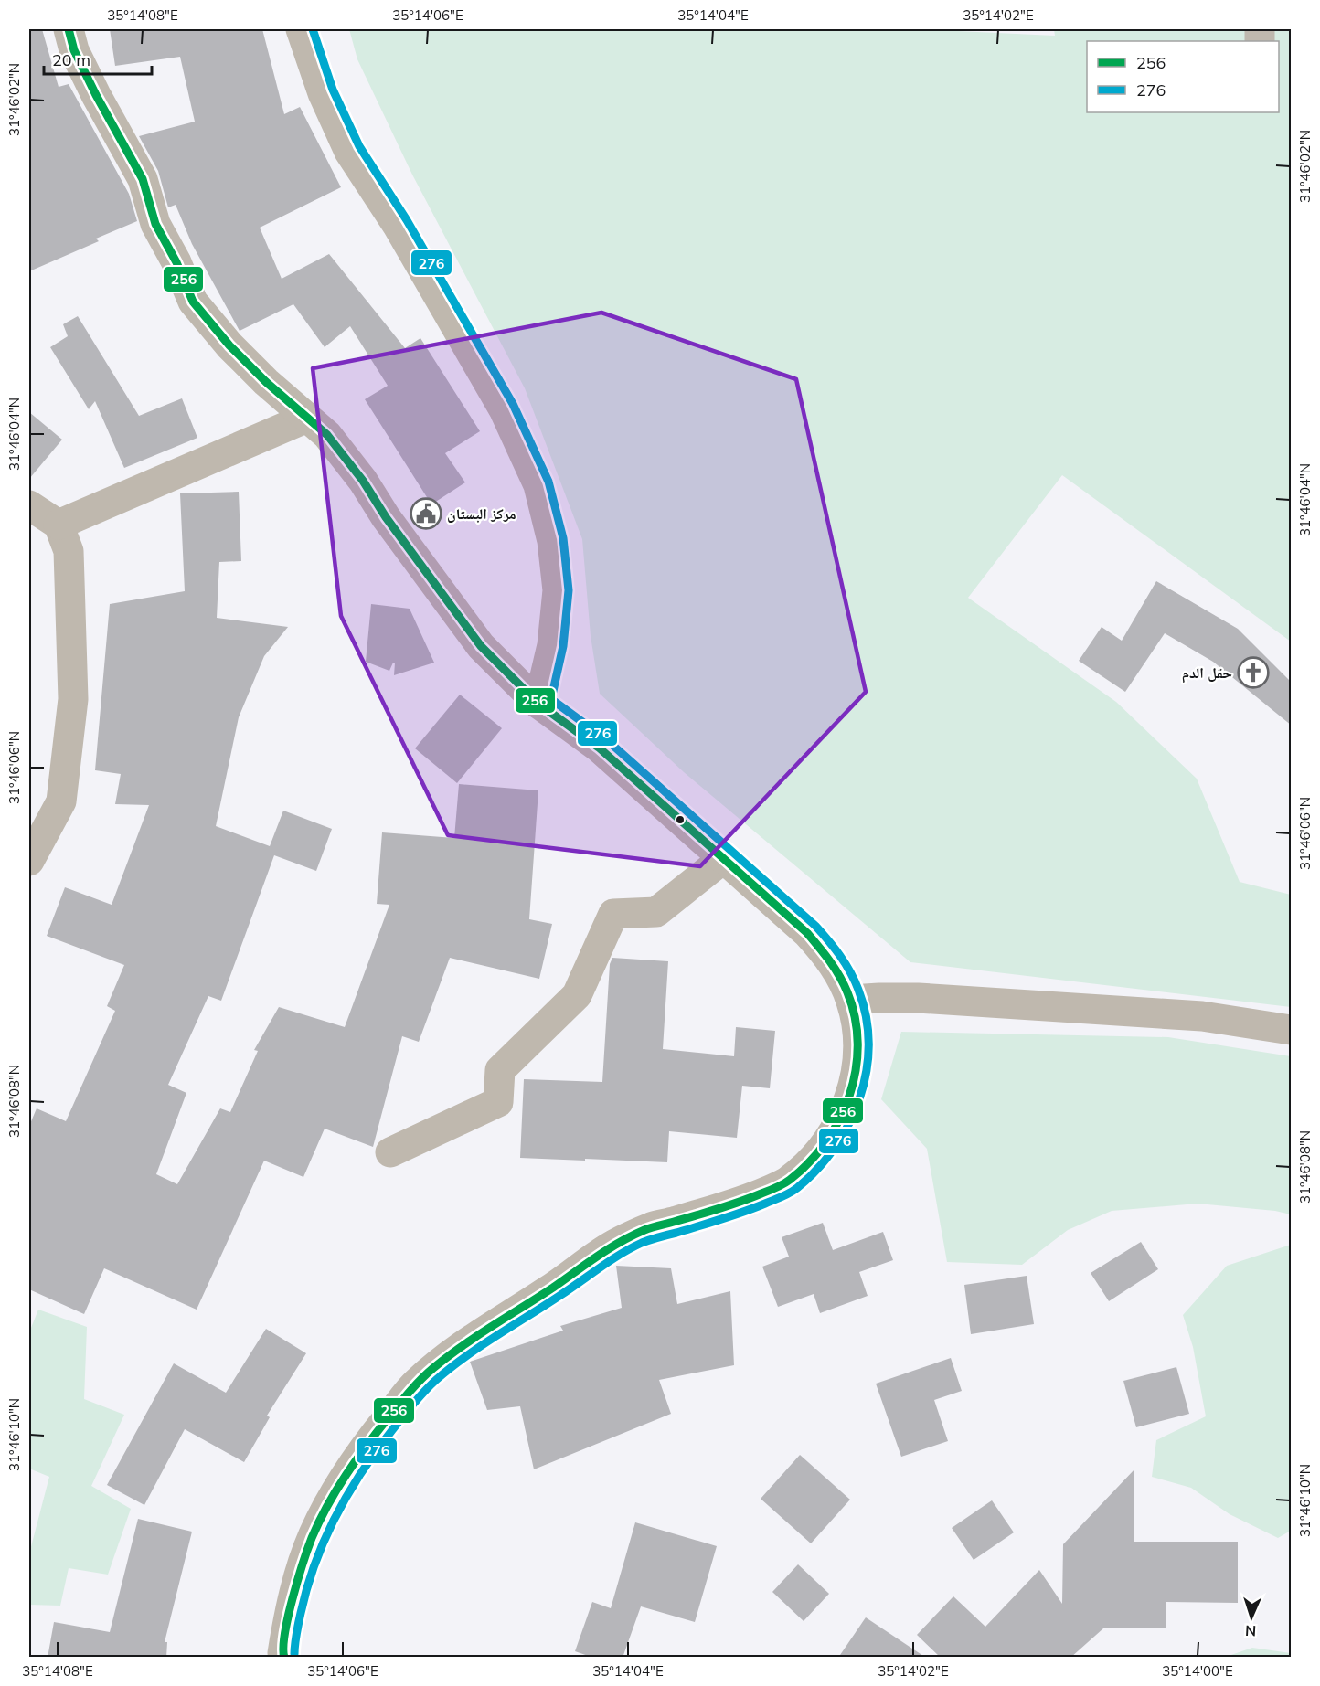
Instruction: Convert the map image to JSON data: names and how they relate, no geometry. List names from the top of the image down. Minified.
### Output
{"places":{"public building":["مركز البستان"],"church":["حقل الدم"]},"lines":["transit line 256","transit line 276"],"legend":["256","276"],"scale_bar":"20 m","north":"bottom","coordinates":["35°14'08\"E","35°14'06\"E","35°14'04\"E","35°14'02\"E","31°46'02\"N","31°46'04\"N","31°46'06\"N","31°46'08\"N","31°46'10\"N","35°14'00\"E"]}
